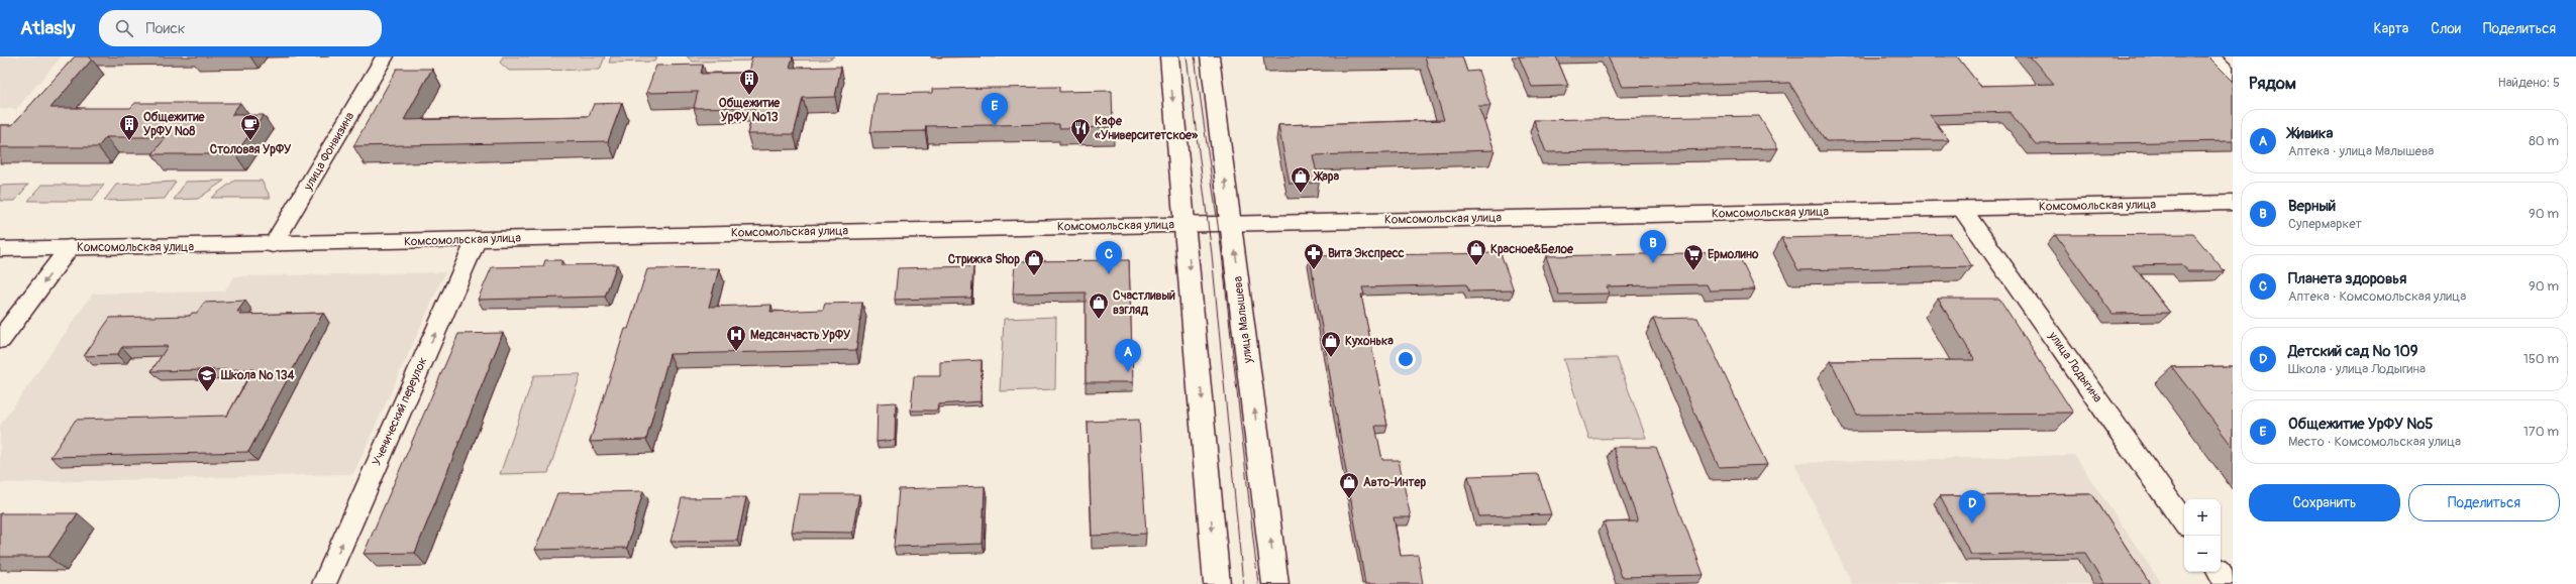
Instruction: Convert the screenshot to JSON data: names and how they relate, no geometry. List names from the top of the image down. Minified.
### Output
{"streets":{"main road":["Комсомольская улица","улица Малышева"],"street":["улица Фонвизина","улица Лодыгина","Ученический переулок"]},"crossings":[["улица Фонвизина","Комсомольская улица"],["Комсомольская улица","улица Малышева"],["Комсомольская улица","улица Лодыгина"],["Комсомольская улица","Ученический переулок"]],"one_way":["Ученический переулок"],"places":{"building":["Общежитие УрФУ №13","Общежитие УрФУ №8"],"cafe":["Столовая УрФУ"],"restaurant":["Кафе «Университетское»"],"shop":["Жара","Красное&Белое","Стрижка Shop","Счастливый взгляд","Кухонька","Авто-Интер"],"pharmacy":["Вита Экспресс"],"supermarket":["Ермолино"],"hospital":["Медсанчасть УрФУ"],"school or university":["Школа № 134"]},"page":{"header":"Atlasly","search":"Поиск","nav":["Карта","Слои","Поделиться"],"heading":["Рядом","Найдено: 5"],"pins":["E","B","C","A","D"],"list":[{"mark":"A","name":"Живика","note":"Аптека · улица Малышева","value":"80 m"},{"mark":"B","name":"Верный","note":"Супермаркет","value":"90 m"},{"mark":"C","name":"Планета здоровья","note":"Аптека · Комсомольская улица","value":"90 m"},{"mark":"D","name":"Детский сад № 109","note":"Школа · улица Лодыгина","value":"150 m"},{"mark":"E","name":"Общежитие УрФУ №5","note":"Место · Комсомольская улица","value":"170 m"}],"buttons":["Сохранить","Поделиться"],"map_buttons":["+","−"]}}
